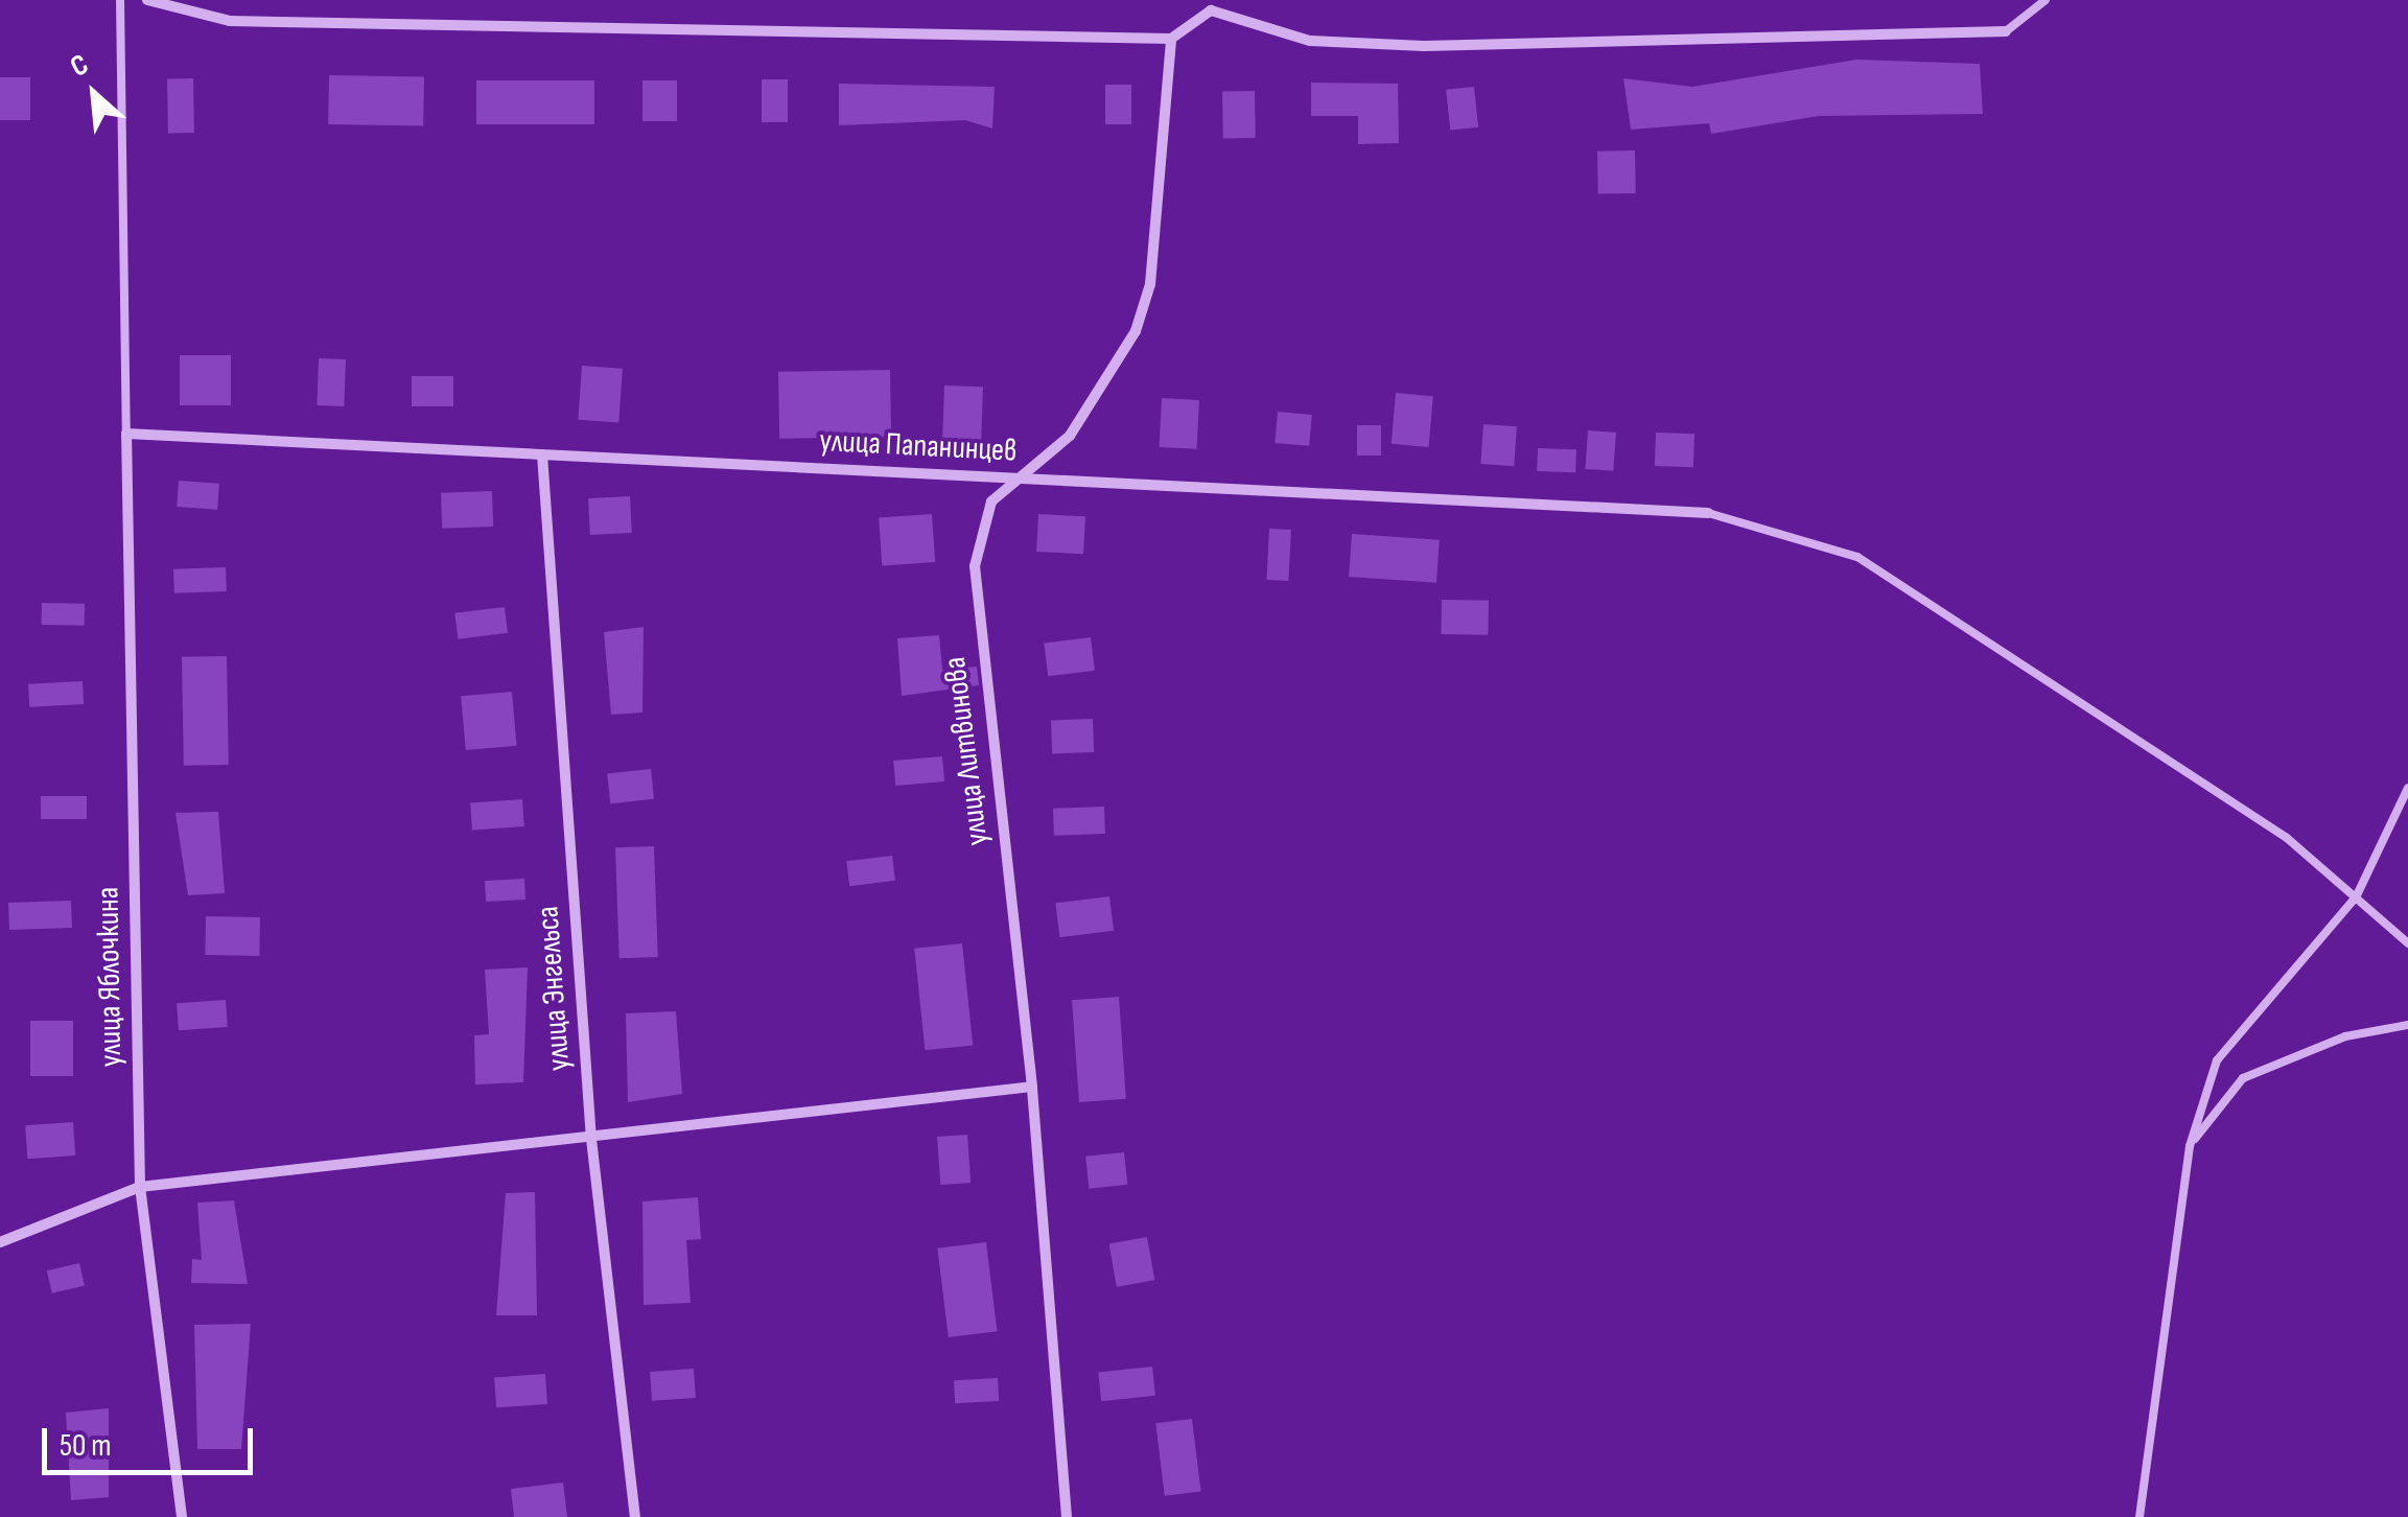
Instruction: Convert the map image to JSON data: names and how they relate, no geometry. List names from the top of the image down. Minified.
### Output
{"streets":{"street":["улица Папанинцев","улица Литвинова","улица Яблочкина","улица Энгельса"]},"crossings":[["улица Папанинцев","улица Литвинова"],["улица Папанинцев","улица Яблочкина"],["улица Папанинцев","улица Энгельса"]],"scale_bar":"50 m","north":"top left"}
